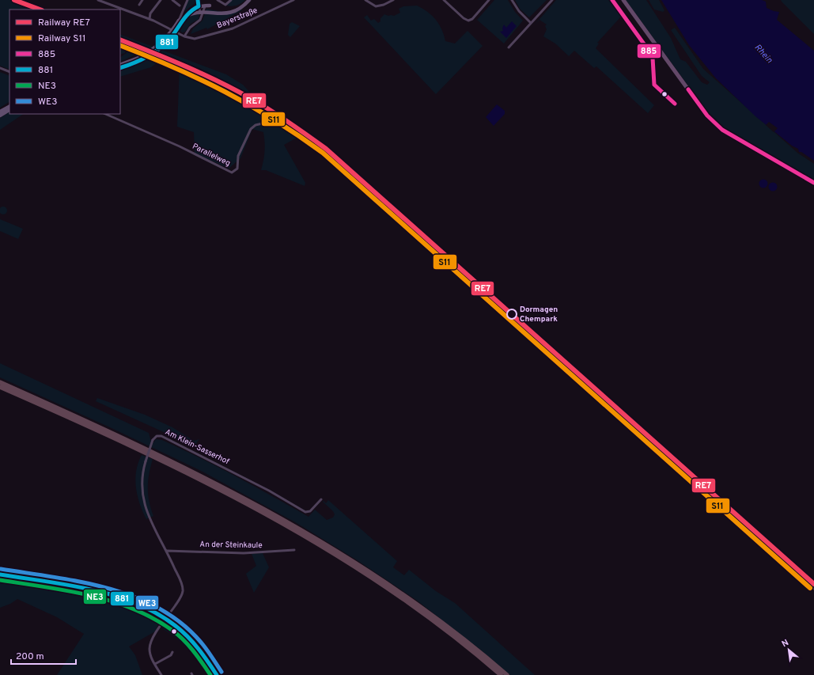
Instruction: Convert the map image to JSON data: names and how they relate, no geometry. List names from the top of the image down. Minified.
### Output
{"streets":{"street":["Bayerstraße","Parallelweg","Am Klein-Sasserhof","An der Steinkaule"]},"crossings":[["Am Klein-Sasserhof","An der Steinkaule"]],"water":["Rhein"],"places":["Dormagen Chempark"],"lines":["rail line RE7","transit line 885","transit line 881","rail line S11","transit line WE3","transit line NE3"],"legend":["Railway RE7","Railway S11","885","881","NE3","WE3"],"scale_bar":"200 m","north":"top left"}
